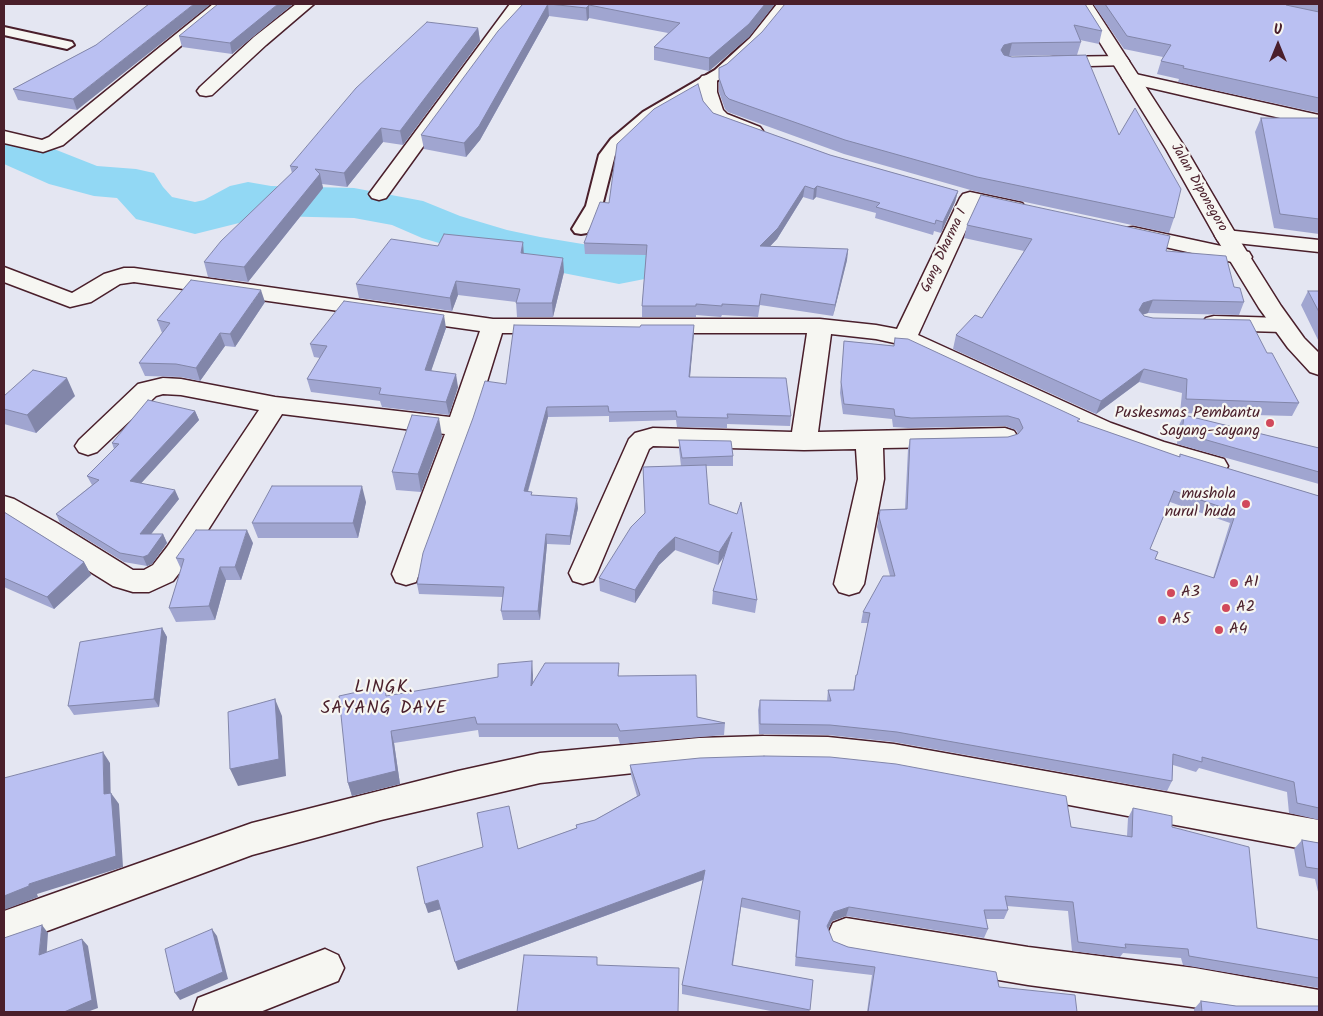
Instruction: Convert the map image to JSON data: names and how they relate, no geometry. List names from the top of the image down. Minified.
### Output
{"streets":{"street":["Jalan Diponegoro","Gang Dharma I"]},"districts":["LINGK. SAYANG DAYE"],"places":["Puskesmas Pembantu Sayang-sayang","mushola nurul huda","A1","A3","A2","A5","A4"],"north":"top"}
